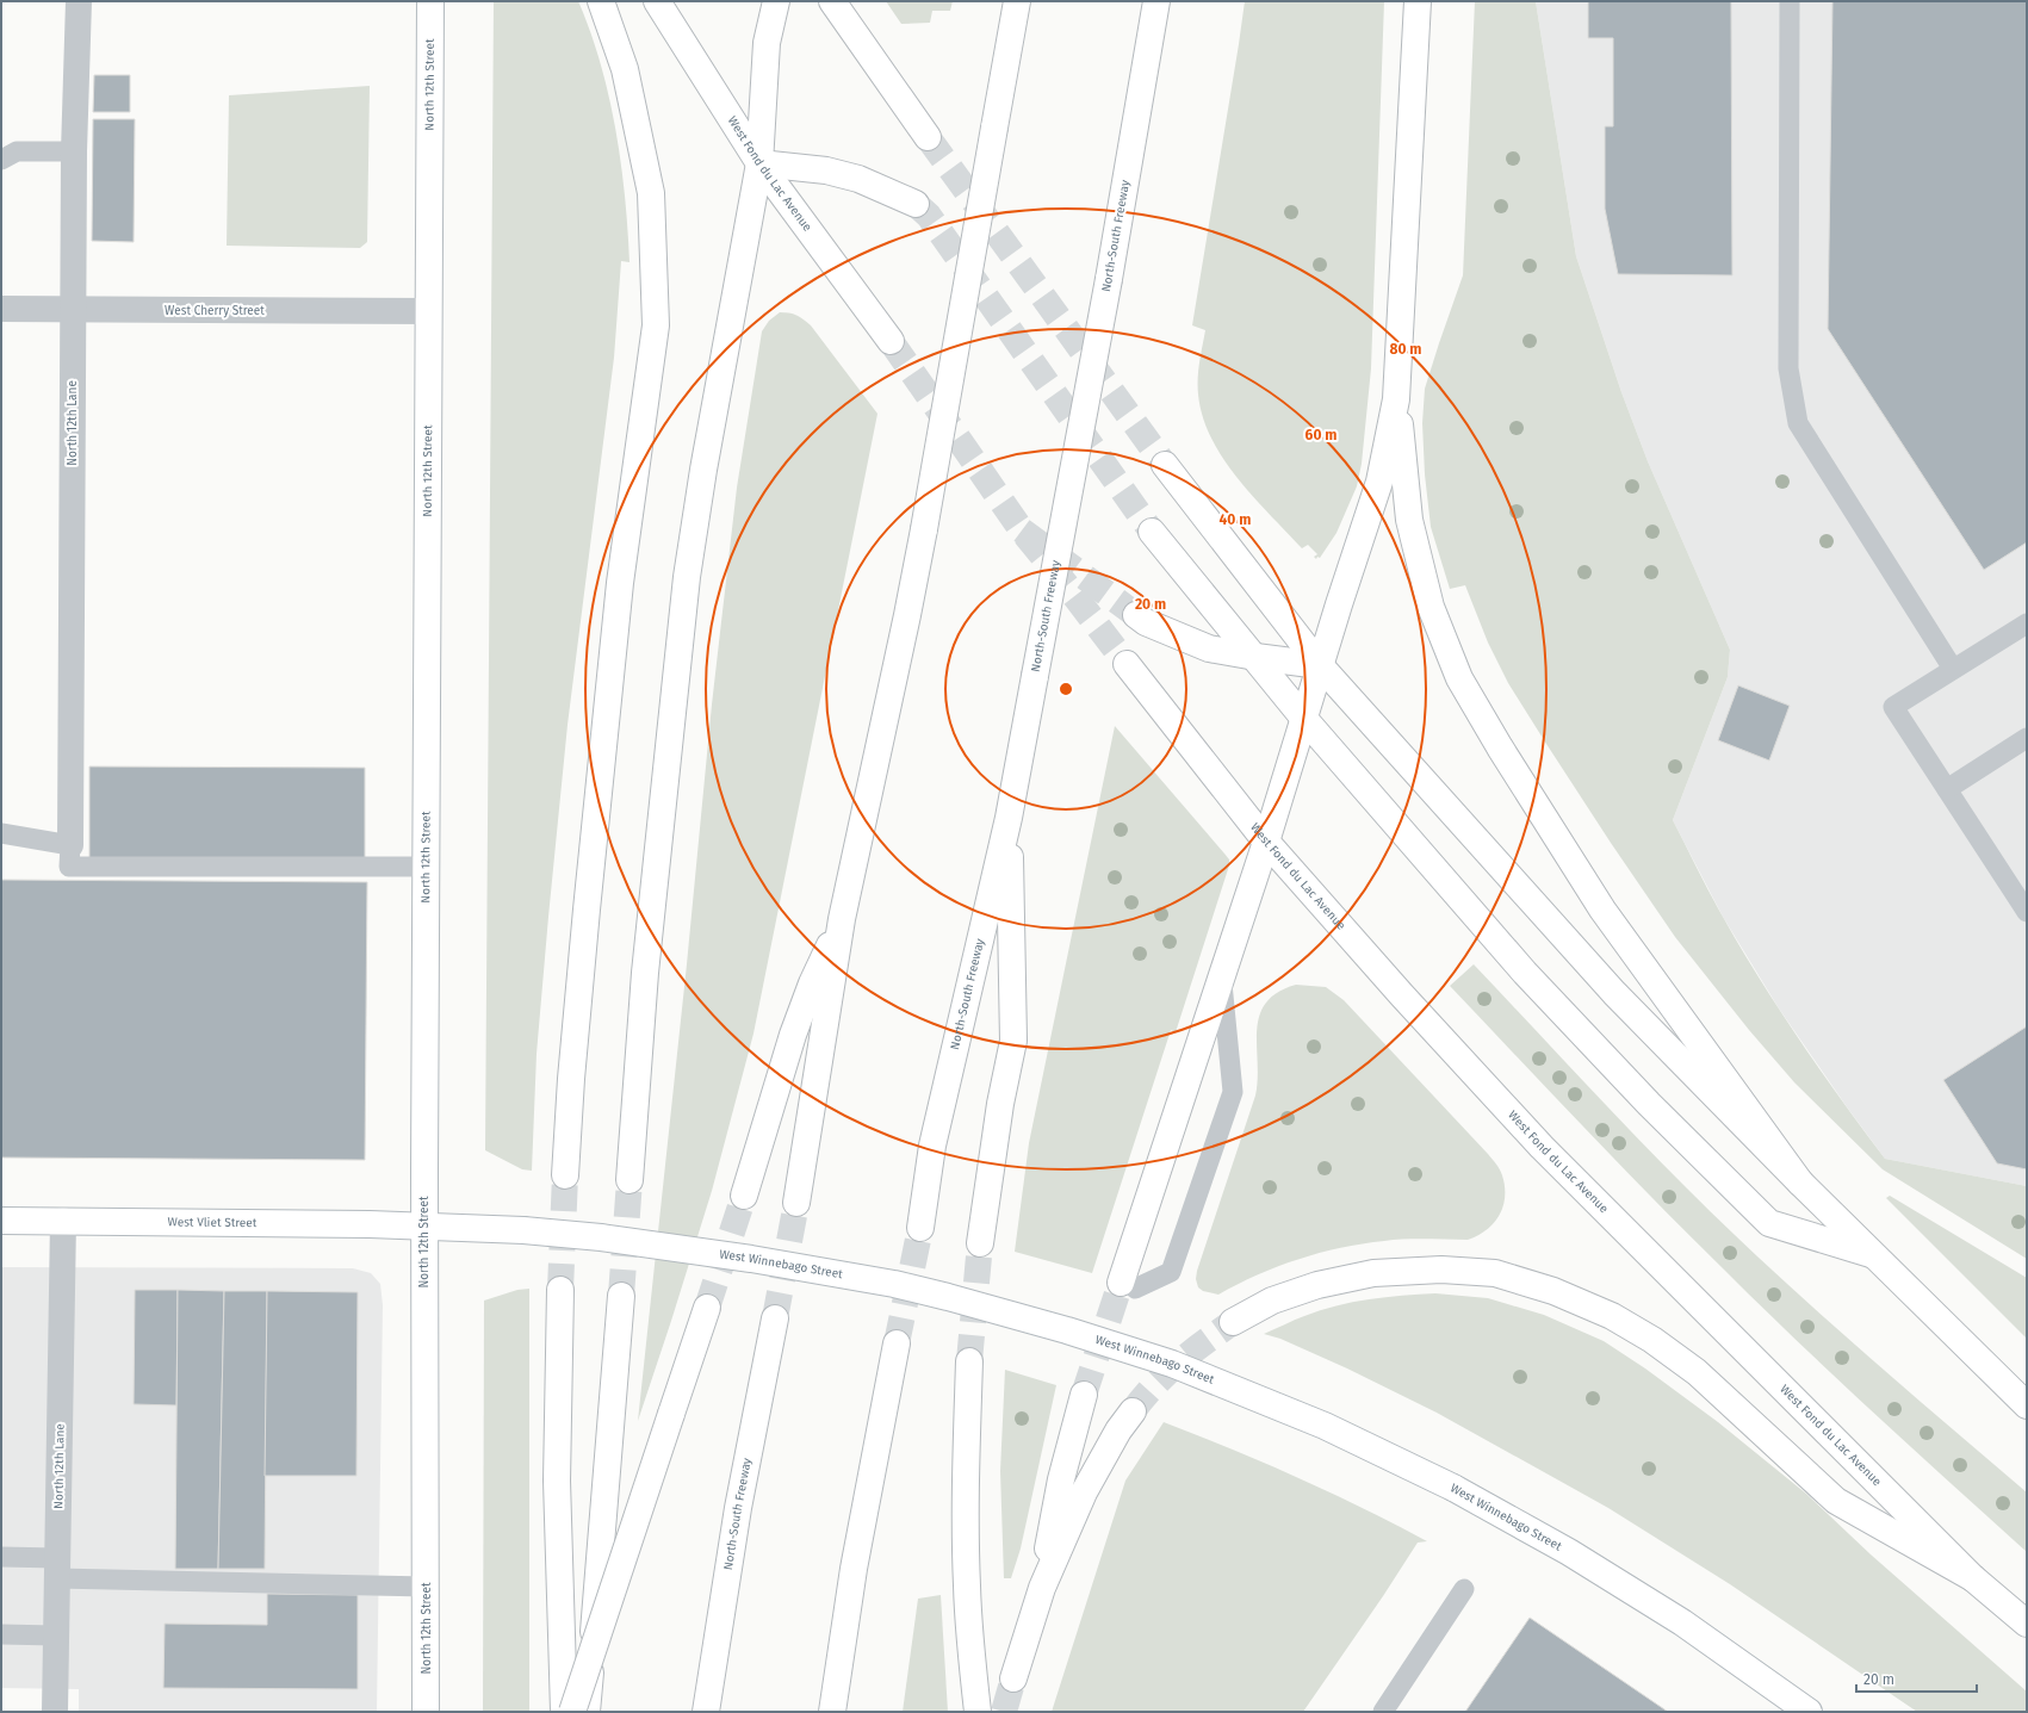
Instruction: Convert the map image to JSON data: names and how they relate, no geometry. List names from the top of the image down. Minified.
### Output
{"streets":{"main road":["North 12th Street","West Fond du Lac Avenue","North-South Freeway","West Vliet Street","West Winnebago Street"],"street":["West Cherry Street","North 12th Lane"]},"crossings":[["North 12th Street","West Cherry Street"],["North 12th Street","West Vliet Street"],["North 12th Street","West Winnebago Street"],["West Cherry Street","North 12th Lane"],["North 12th Lane","West Vliet Street"],["West Vliet Street","West Winnebago Street"]],"scale_bar":"20 m","rings":["80 m","60 m","40 m","20 m"]}
